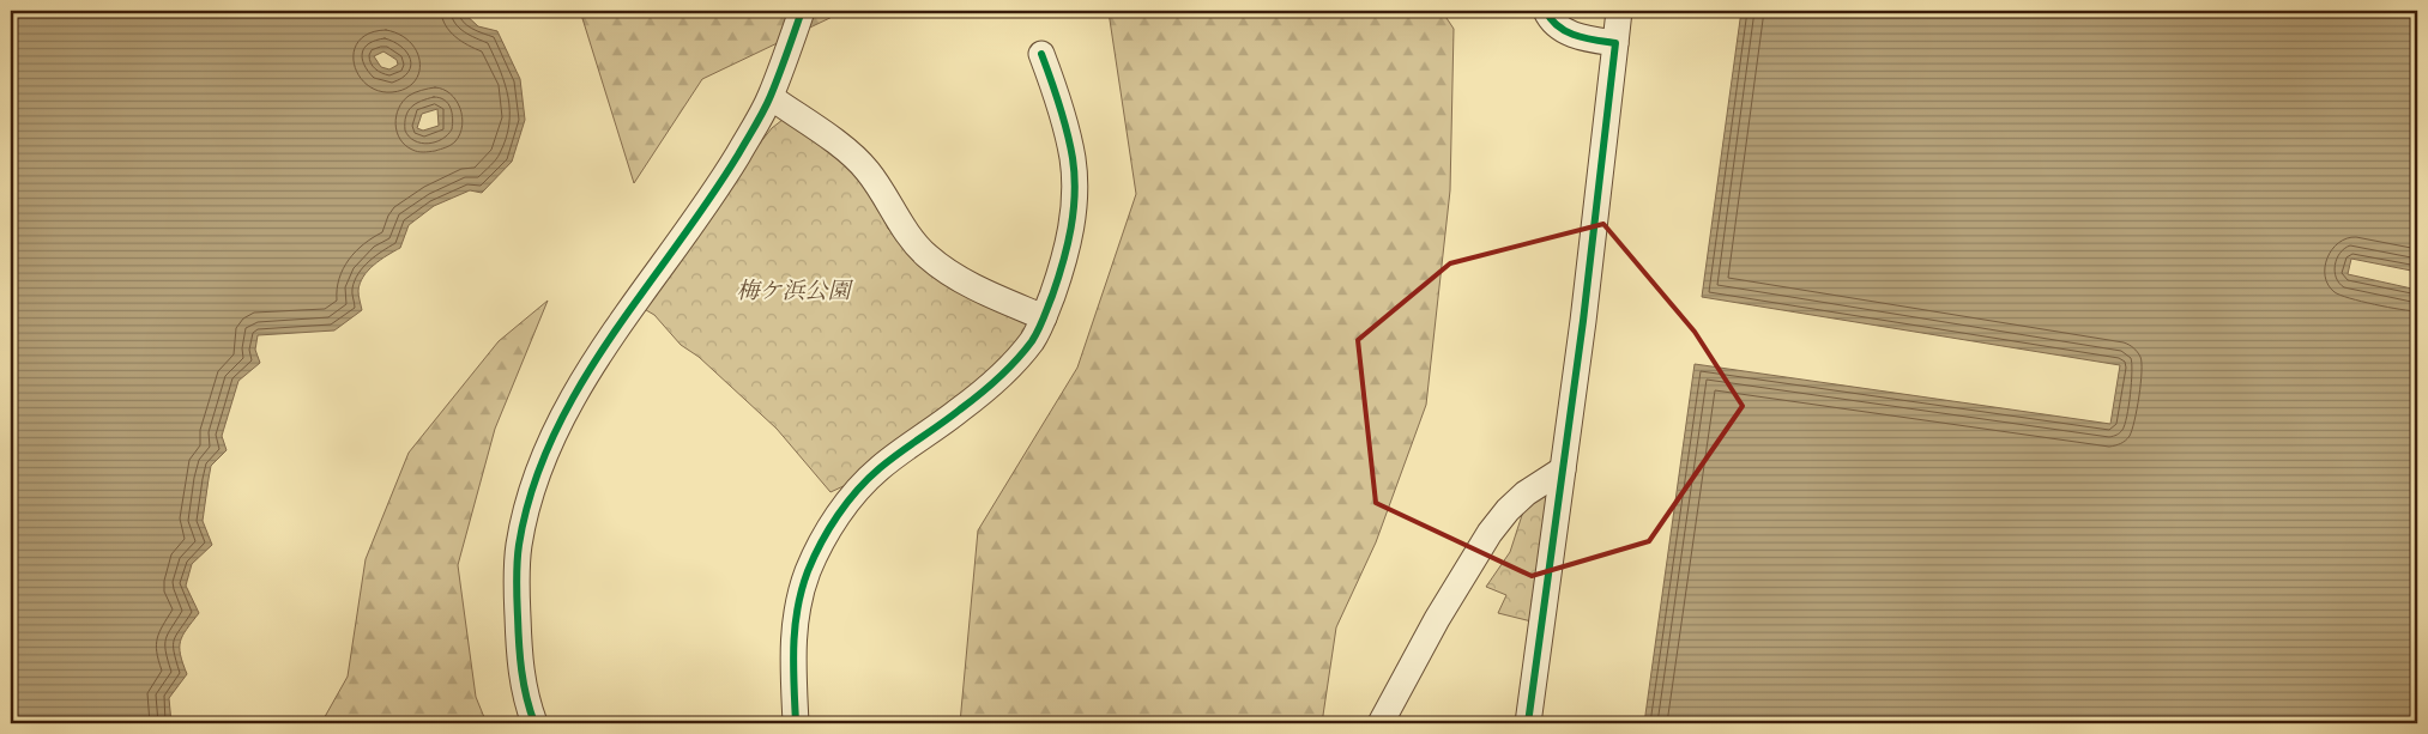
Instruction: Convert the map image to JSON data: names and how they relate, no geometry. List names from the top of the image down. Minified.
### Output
{"parks":["梅ケ浜公園"]}
